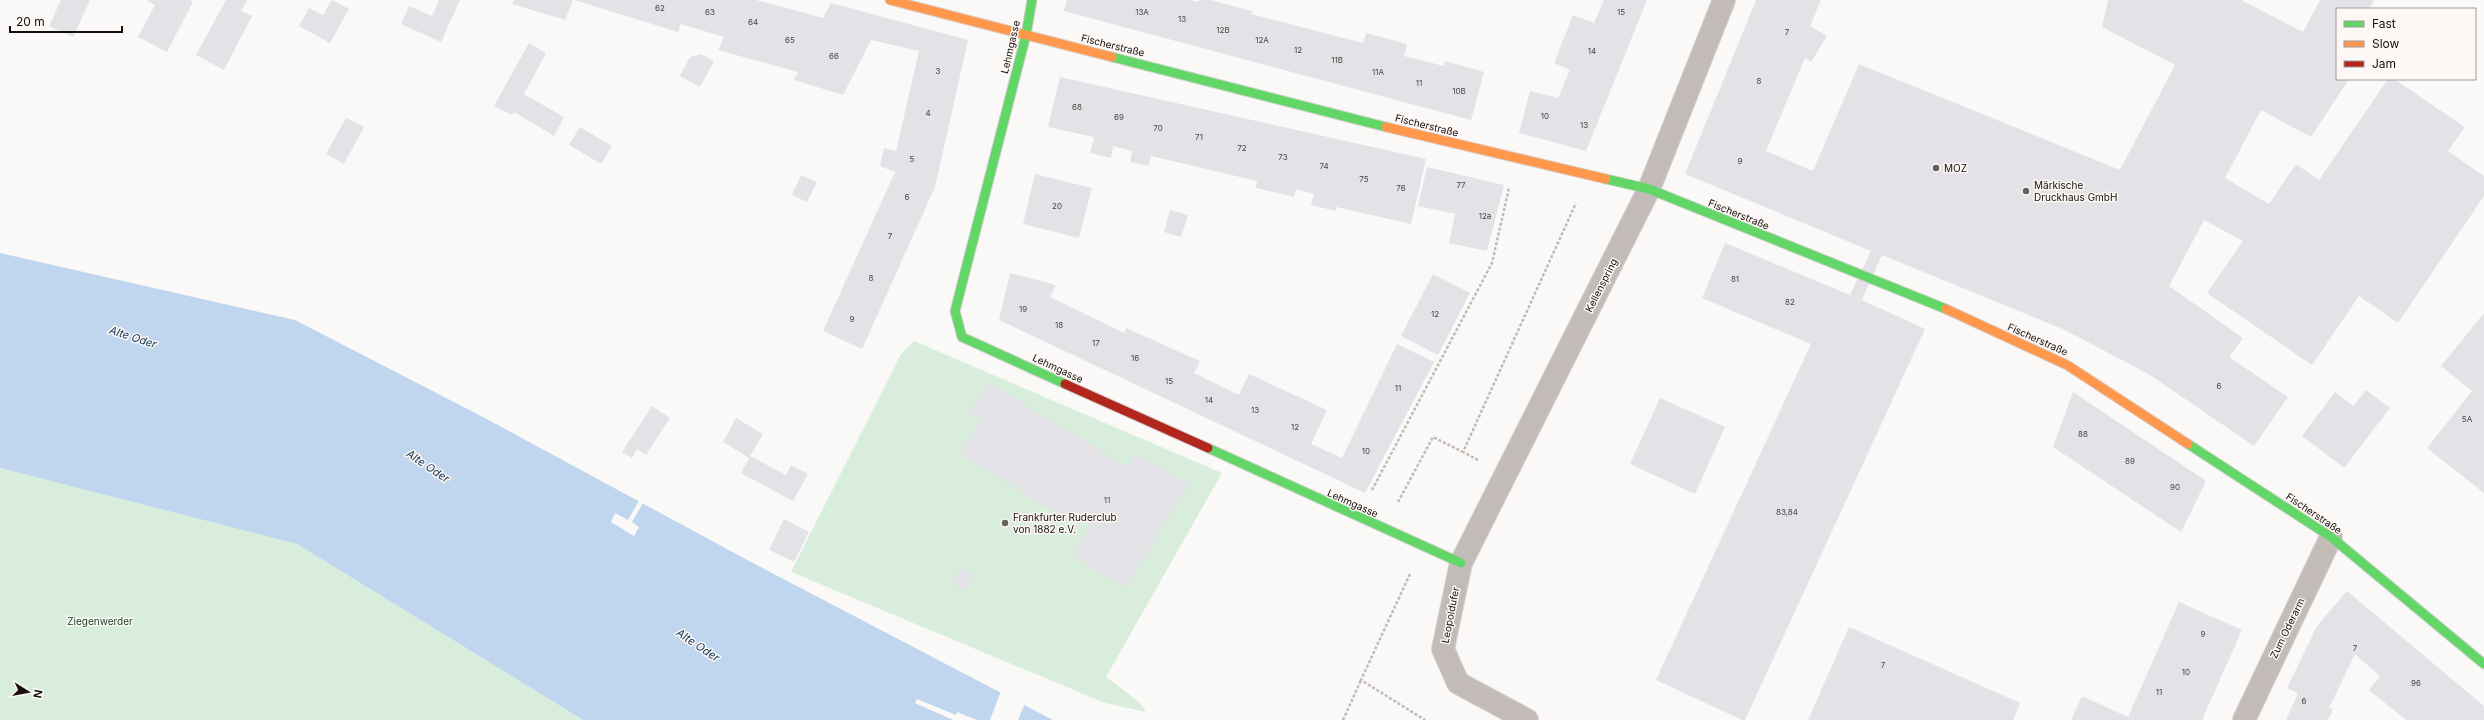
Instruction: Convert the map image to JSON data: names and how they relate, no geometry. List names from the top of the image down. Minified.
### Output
{"streets":{"street":["Fischerstraße","Lehmgasse","Kellenspring","Leopoldufer","Zum Oderarm"]},"crossings":[["Fischerstraße","Lehmgasse"],["Fischerstraße","Kellenspring"],["Fischerstraße","Zum Oderarm"],["Lehmgasse","Kellenspring"],["Lehmgasse","Leopoldufer"],["Kellenspring","Leopoldufer"]],"water":["Alte Oder"],"parks":["Ziegenwerder"],"places":["MOZ","Märkische Druckhaus GmbH","Frankfurter Ruderclub von 1882 e.V."],"house_numbers":["62","63","13A","15","13","64","12B","7","65","12A","12","14","66","11B","3","11A","8","11","10B","68","4","10","69","13","70","71","72","73","5","9","74","75","77","76","6","20","12a","7","8","81","82","19","12","9","18","17","16","15","6","11","14","13","5A","12","88","10","89","90","11","83,84","9","7","7","10","96","11","6"],"legend":["Fast","Slow","Jam"],"scale_bar":"20 m","north":"right"}
